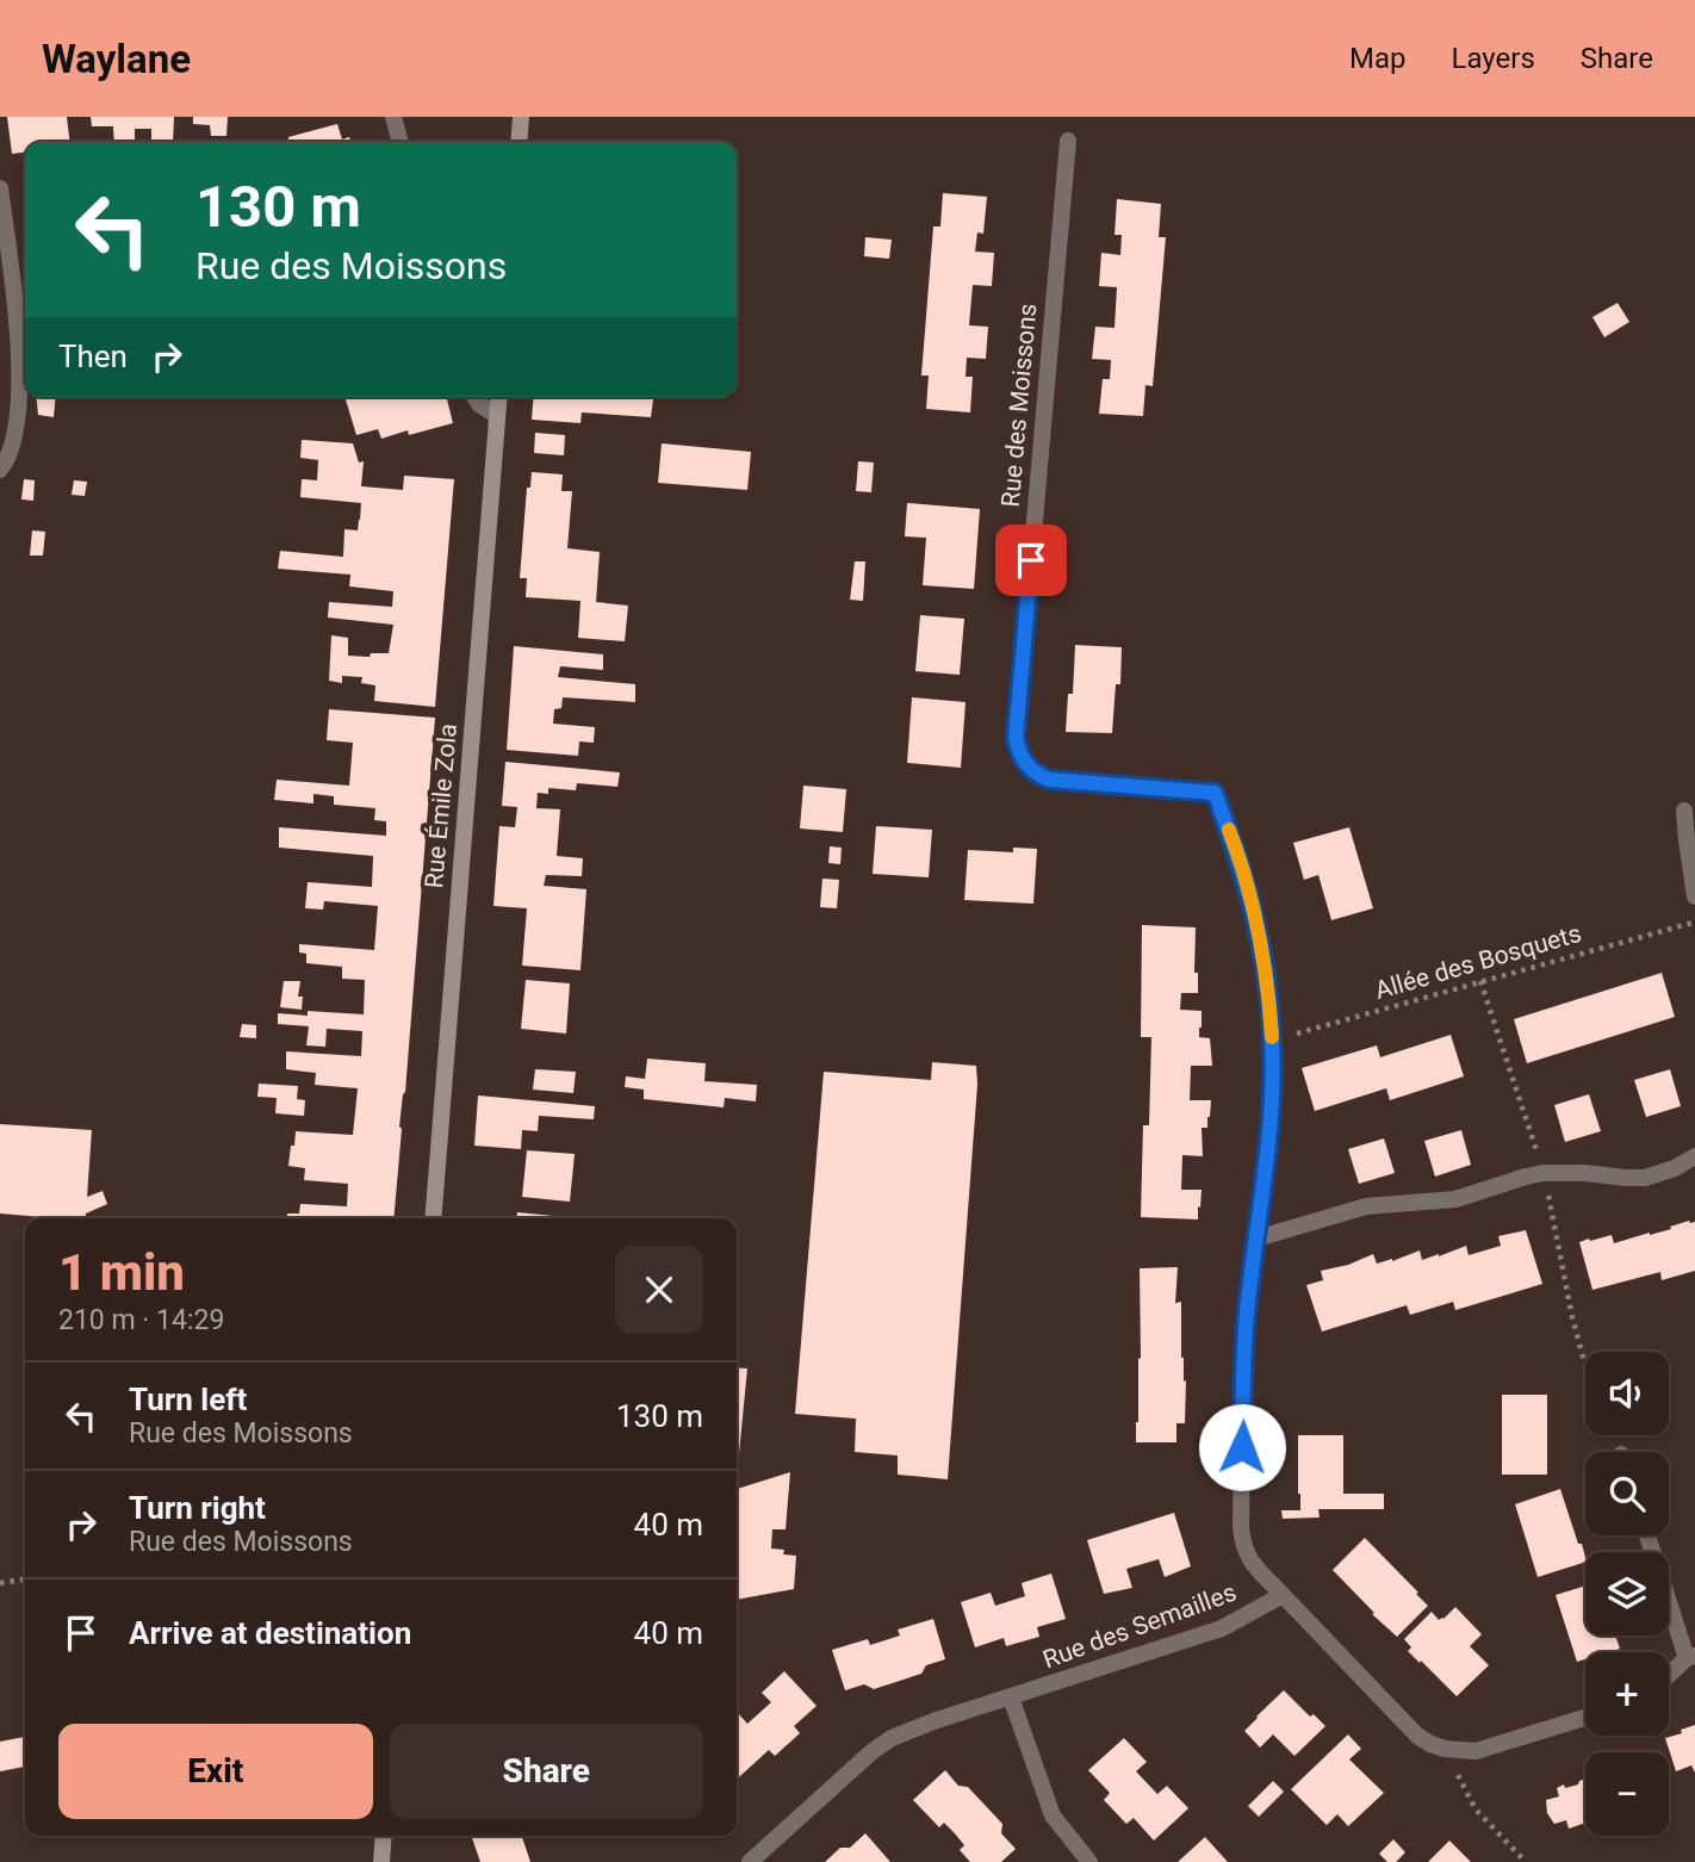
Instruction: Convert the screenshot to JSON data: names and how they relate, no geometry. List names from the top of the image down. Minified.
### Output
{"streets":{"street":["Rue des Moissons","Rue Émile Zola","Rue des Semailles"],"path":["Allée des Bosquets"]},"crossings":[["Rue des Moissons","Allée des Bosquets"],["Rue des Moissons","Rue des Semailles"]],"page":{"header":"Waylane","nav":["Map","Layers","Share"],"turn":["130 m","Rue des Moissons"],"then":"Then","heading":["1 min","210 m · 14:29"],"map_buttons":["+","−"],"list":[{"name":"Turn left","note":"Rue des Moissons","value":"130 m"},{"name":"Turn right","note":"Rue des Moissons","value":"40 m"},{"name":"Arrive at destination","value":"40 m"}],"buttons":["Exit","Share"]}}
